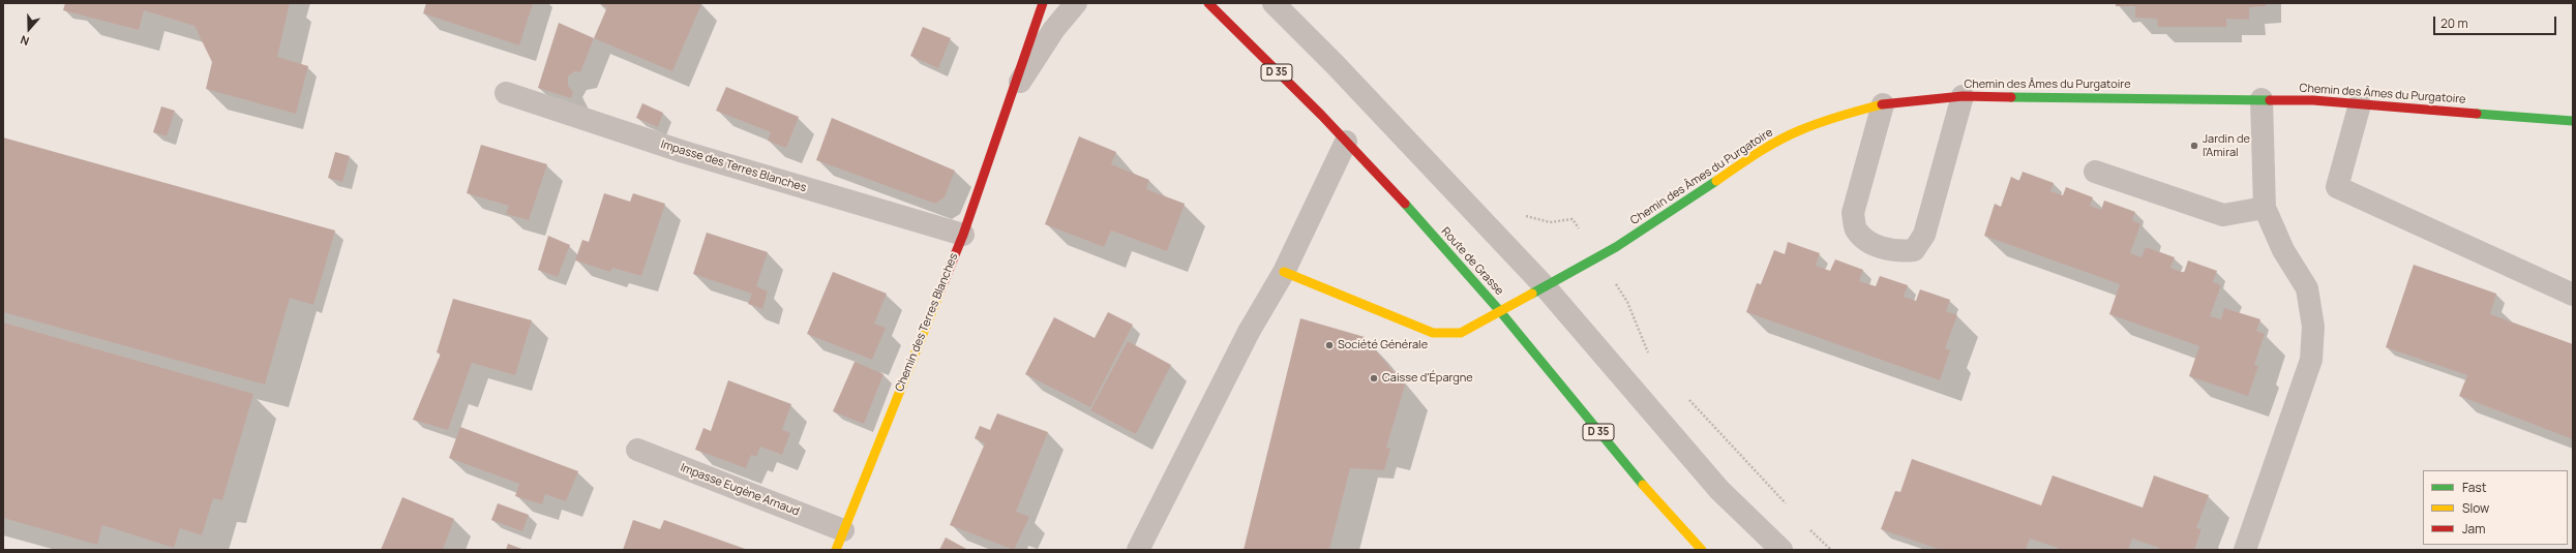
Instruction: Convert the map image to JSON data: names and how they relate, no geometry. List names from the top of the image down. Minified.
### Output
{"streets":{"street":["D 35","Chemin des Âmes du Purgatoire","Impasse des Terres Blanches","Route de Grasse","Chemin des Terres Blanches","Impasse Eugène Arnaud"]},"crossings":[["Chemin des Âmes du Purgatoire","Route de Grasse"],["Impasse des Terres Blanches","Chemin des Terres Blanches"],["Chemin des Terres Blanches","Impasse Eugène Arnaud"]],"places":["Jardin de l'Amiral","Société Générale","Caisse d'Épargne"],"legend":["Fast","Slow","Jam"],"scale_bar":"20 m","north":"bottom"}
